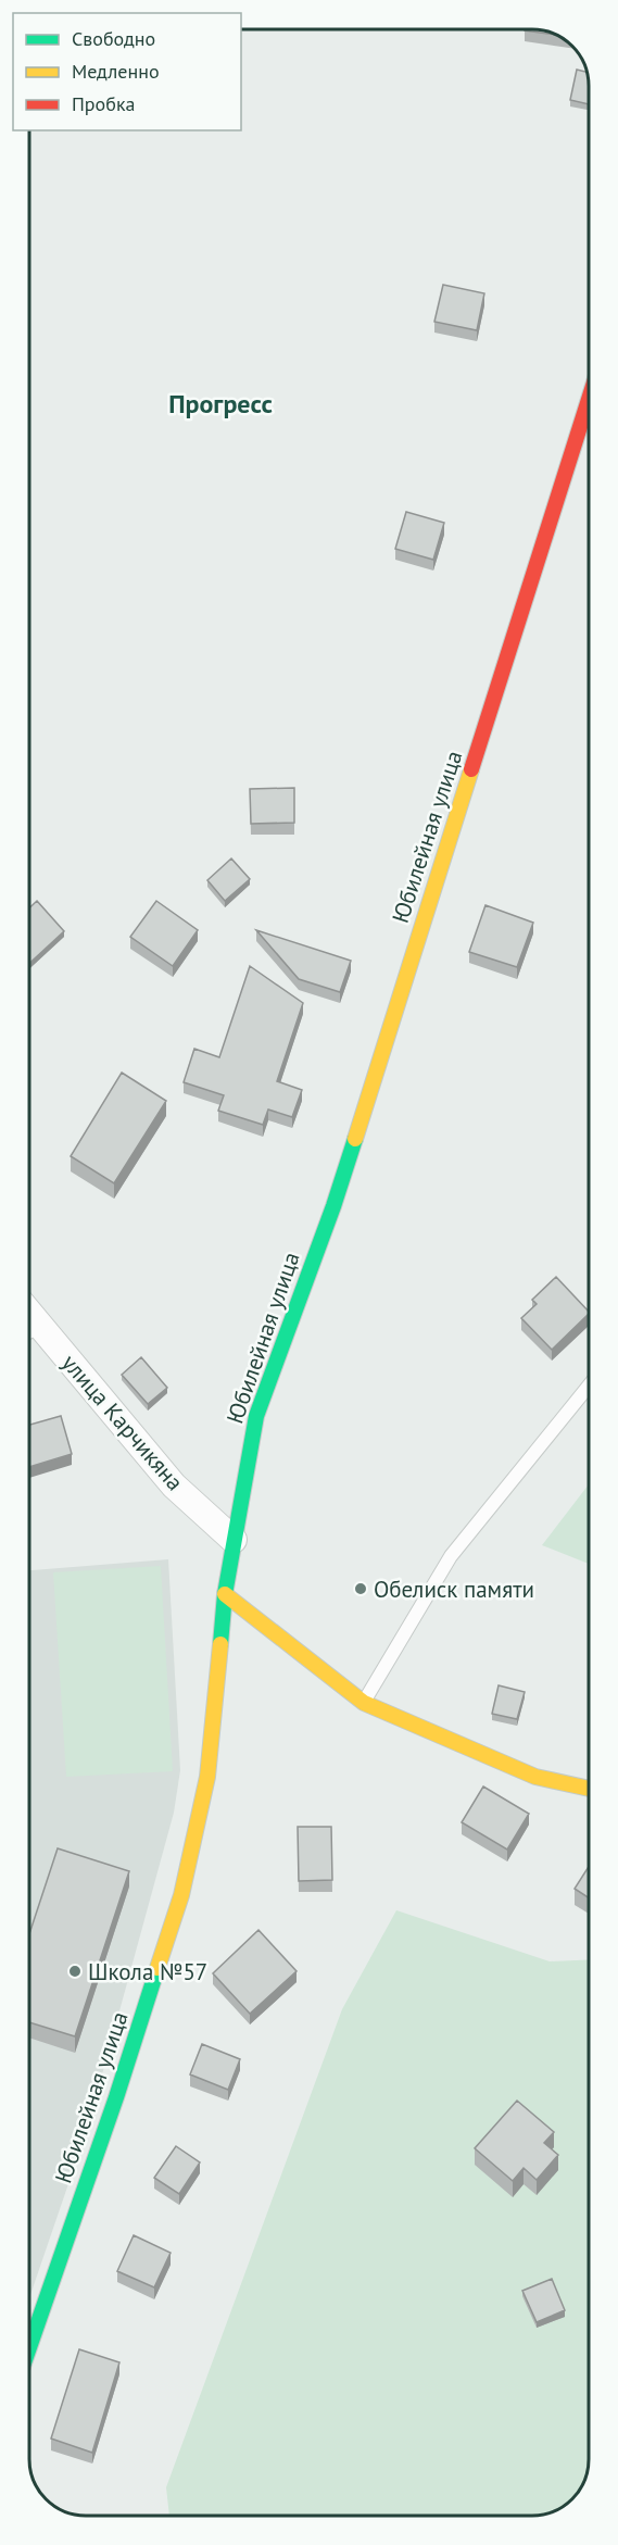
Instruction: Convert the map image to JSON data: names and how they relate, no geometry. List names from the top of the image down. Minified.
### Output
{"streets":{"street":["Юбилейная улица","улица Карчикяна"]},"crossings":[["Юбилейная улица","улица Карчикяна"]],"districts":["Прогресс"],"places":["Обелиск памяти","Школа №57"],"legend":["Свободно","Медленно","Пробка"]}
